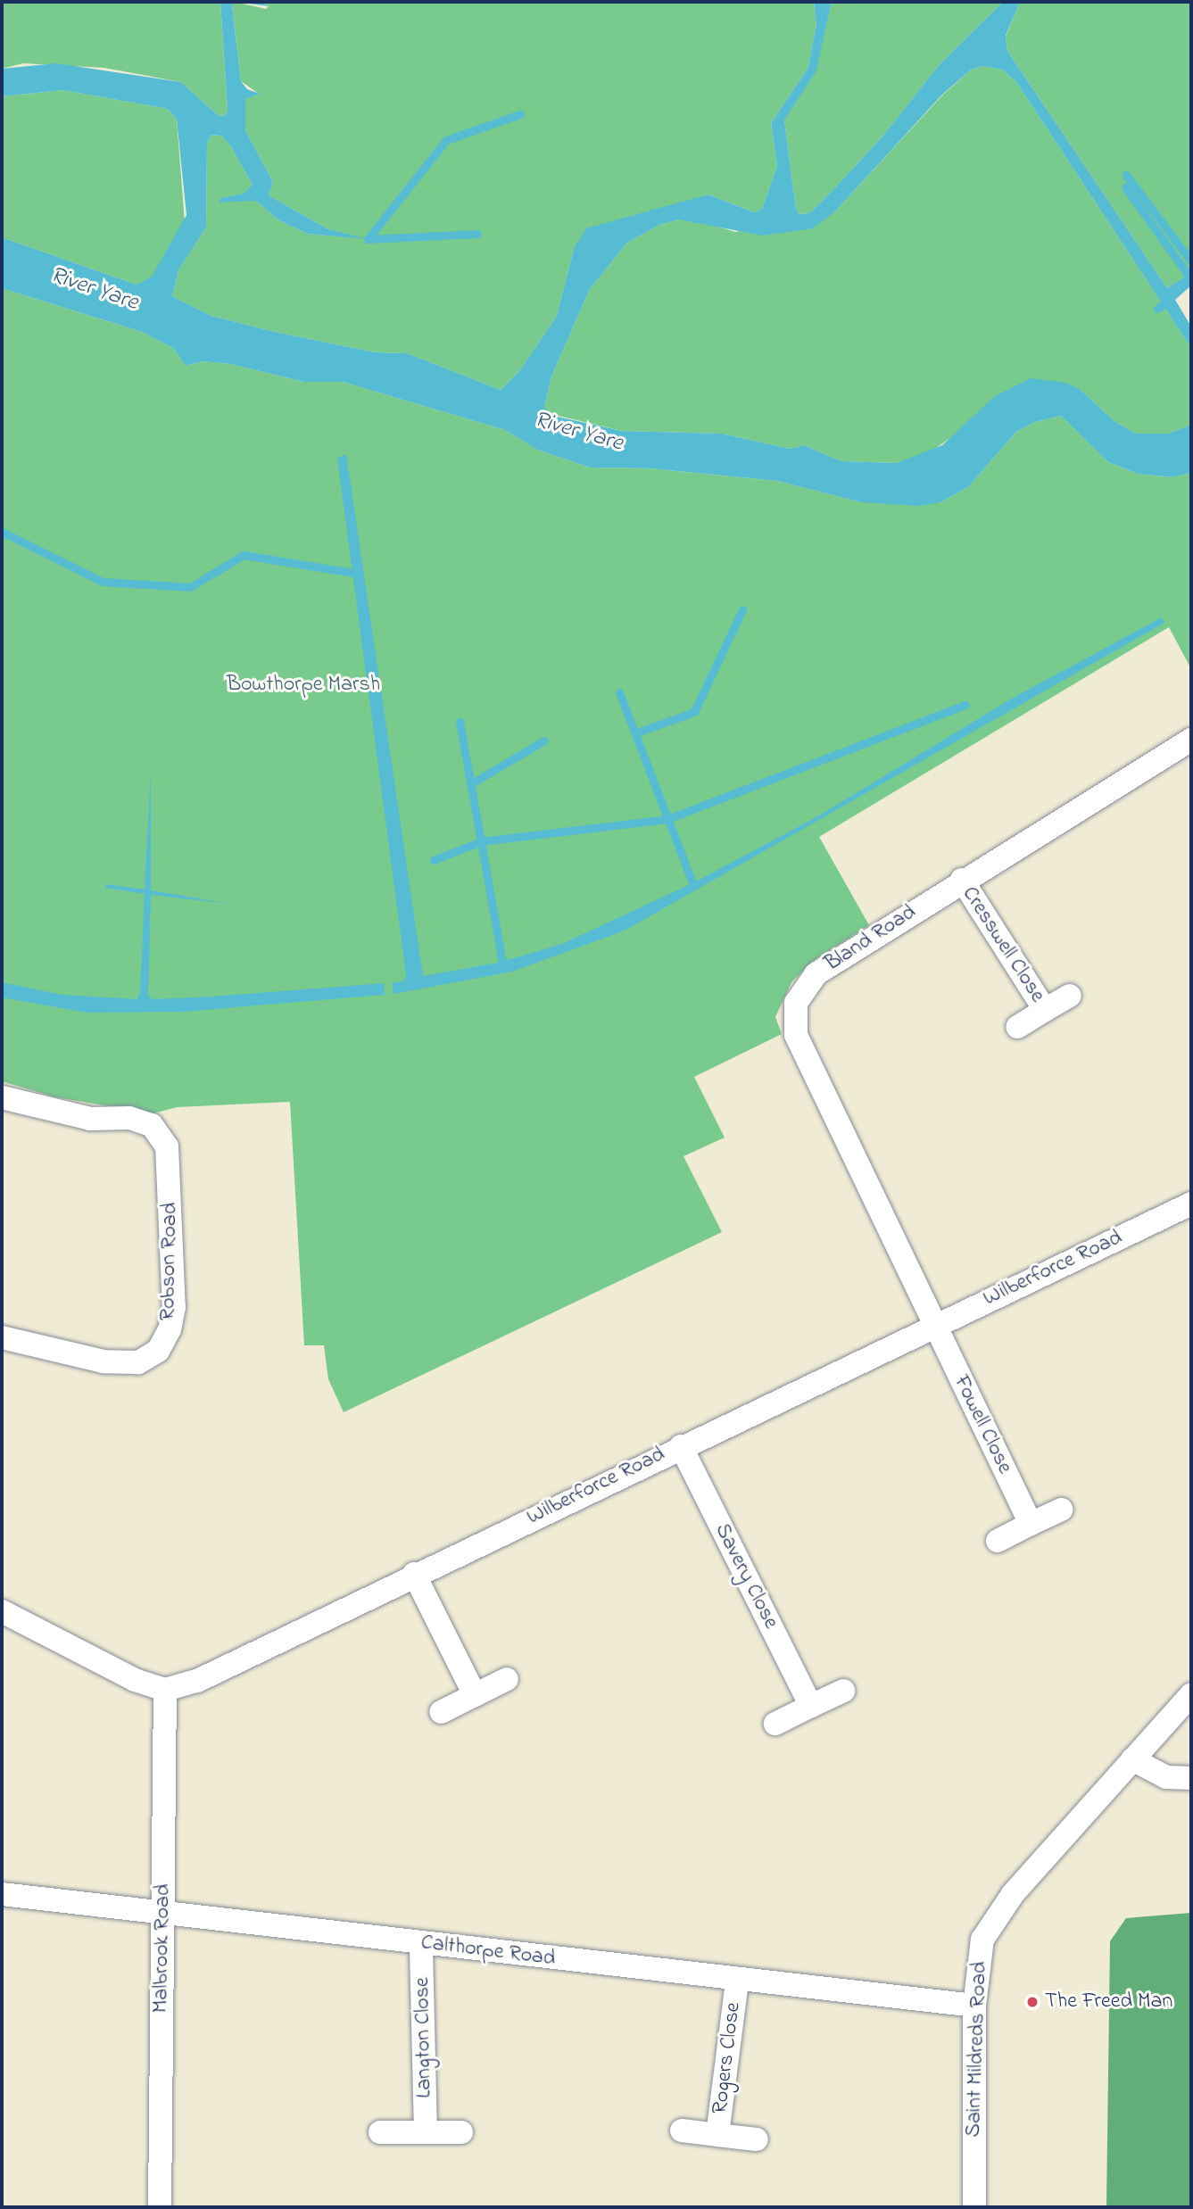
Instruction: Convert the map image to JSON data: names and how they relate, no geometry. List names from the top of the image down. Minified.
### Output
{"streets":{"street":["Bland Road","Cresswell Close","Robson Road","Wilberforce Road","Fowell Close","Savery Close","Malbrook Road","Calthorpe Road","Langton Close","Saint Mildreds Road","Rogers Close"]},"crossings":[["Bland Road","Cresswell Close"],["Bland Road","Wilberforce Road"],["Bland Road","Fowell Close"],["Wilberforce Road","Fowell Close"],["Wilberforce Road","Savery Close"],["Wilberforce Road","Malbrook Road"],["Malbrook Road","Calthorpe Road"],["Calthorpe Road","Langton Close"],["Calthorpe Road","Saint Mildreds Road"],["Calthorpe Road","Rogers Close"]],"water":["River Yare"],"parks":["Bowthorpe Marsh"],"places":["The Freed Man"]}
